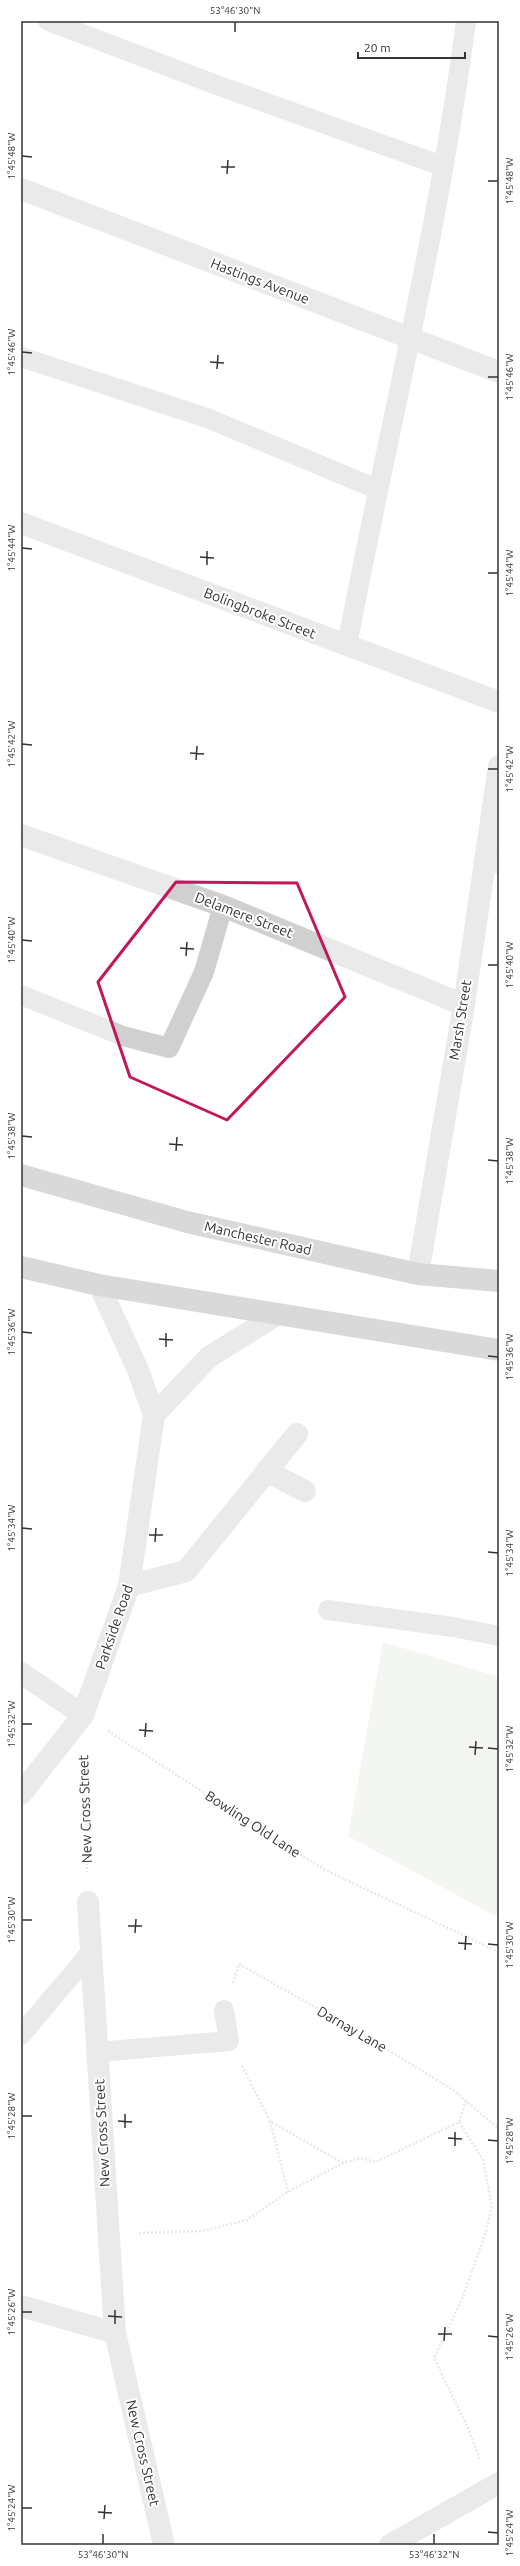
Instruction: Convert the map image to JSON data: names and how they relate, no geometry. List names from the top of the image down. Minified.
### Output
{"streets":{"main road":["Manchester Road"],"street":["Hastings Avenue","Bolingbroke Street","Delamere Street","Marsh Street","Parkside Road","New Cross Street"],"path":["Bowling Old Lane","Darnay Lane"]},"crossings":[["Delamere Street","Marsh Street"],["Marsh Street","Manchester Road"],["Parkside Road","Bowling Old Lane"]],"scale_bar":"20 m","coordinates":["53°46'30\"N","1°45'48\"W","1°45'46\"W","1°45'44\"W","1°45'42\"W","1°45'40\"W","1°45'38\"W","1°45'36\"W","1°45'34\"W","1°45'32\"W","1°45'30\"W","1°45'28\"W","1°45'26\"W","1°45'24\"W","53°46'32\"N"]}
